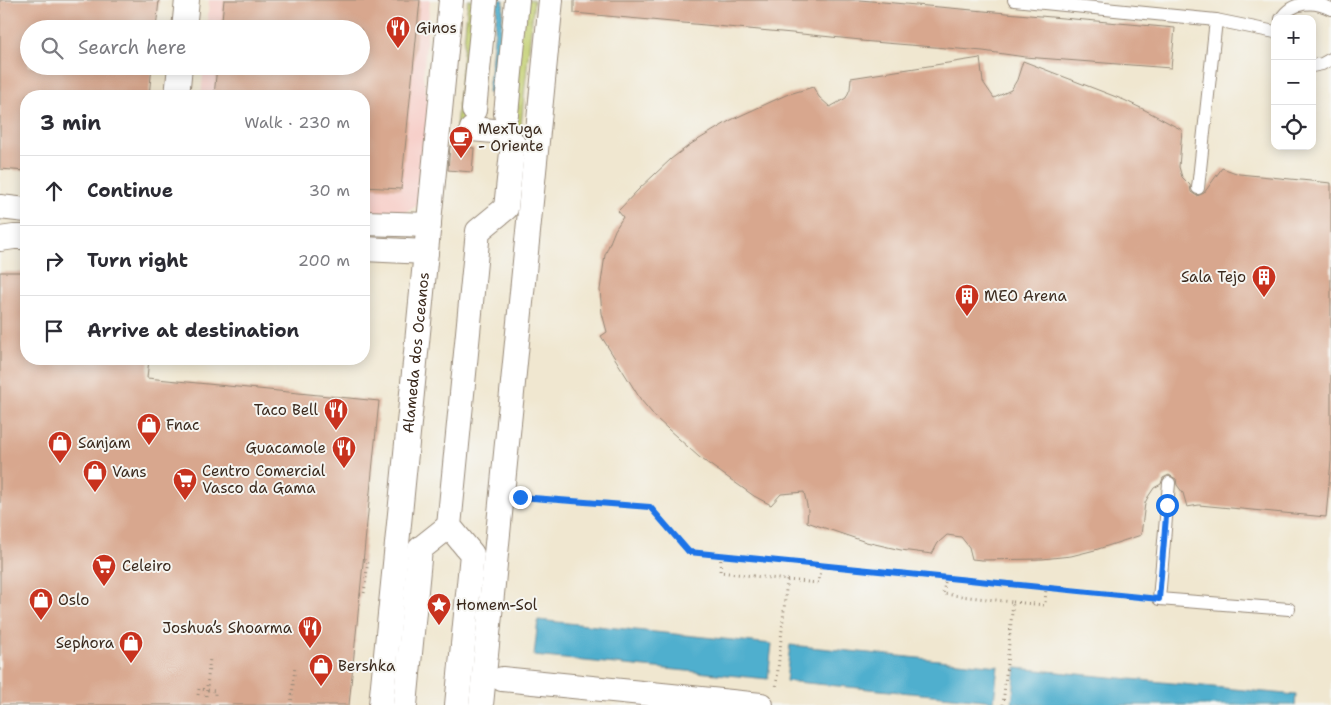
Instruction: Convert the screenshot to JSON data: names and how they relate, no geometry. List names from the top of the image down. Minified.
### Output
{"streets":{"street":["Alameda dos Oceanos"]},"places":{"restaurant":["Ginos","Taco Bell","Guacamole","Joshua’s Shoarma"],"cafe":["MexTuga - Oriente"],"building":["Sala Tejo","MEO Arena"],"shop":["Fnac","Sanjam","Vans","Oslo","Sephora","Bershka"],"supermarket":["Centro Comercial Vasco da Gama","Celeiro"],"place":["Homem-Sol"]},"page":{"map_buttons":["+","−"],"search":"Search here","heading":["3 min","Walk · 230 m"],"list":[["Continue","30 m"],["Turn right","200 m"],"Arrive at destination"]}}
